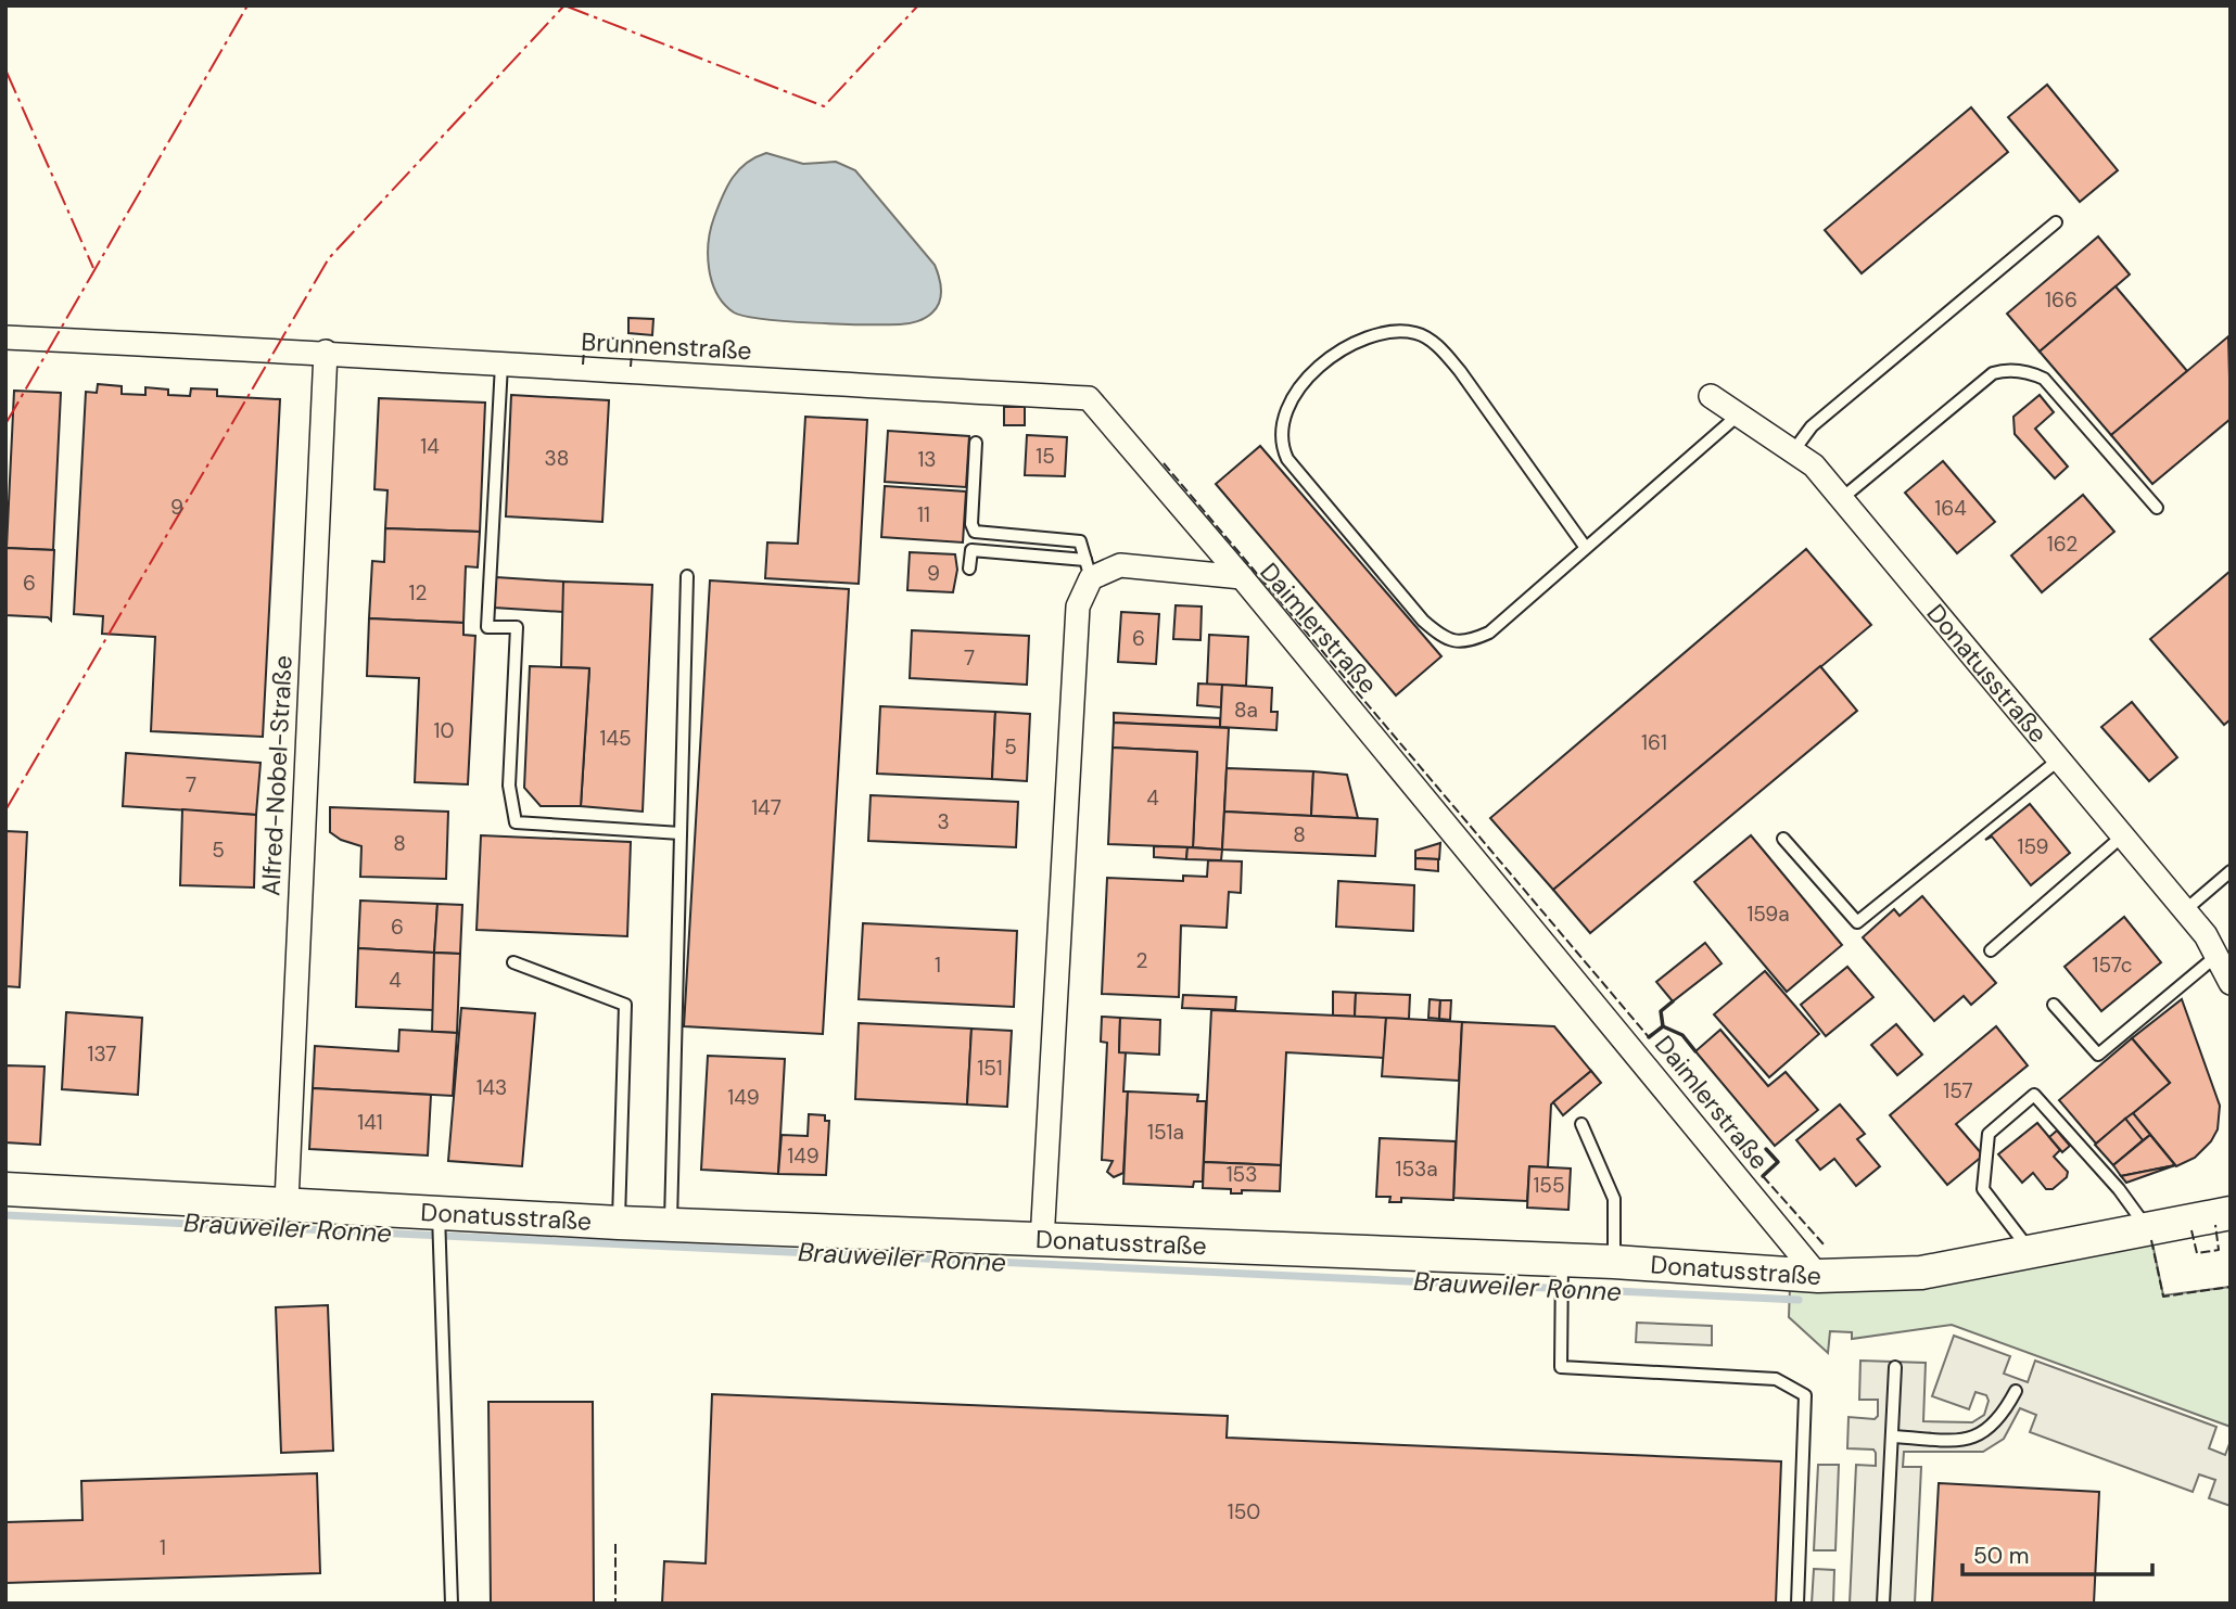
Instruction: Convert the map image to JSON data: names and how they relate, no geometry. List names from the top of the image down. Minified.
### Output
{"streets":{"street":["Brunnenstraße","Daimlerstraße","Donatusstraße","Alfred-Nobel-Straße"]},"crossings":[["Brunnenstraße","Daimlerstraße"],["Brunnenstraße","Alfred-Nobel-Straße"],["Daimlerstraße","Donatusstraße"],["Donatusstraße","Alfred-Nobel-Straße"]],"water":["Brauweiler Ronne"],"house_numbers":["166","14","15","38","13","9","164","11","162","9","6","12","6","7","8a","10","145","161","5","7","4","147","3","8","8","159","5","159a","6","2","1","157c","4","137","151","143","157","149","141","151a","149","153a","153","155","150","1"],"scale_bar":"50 m"}
